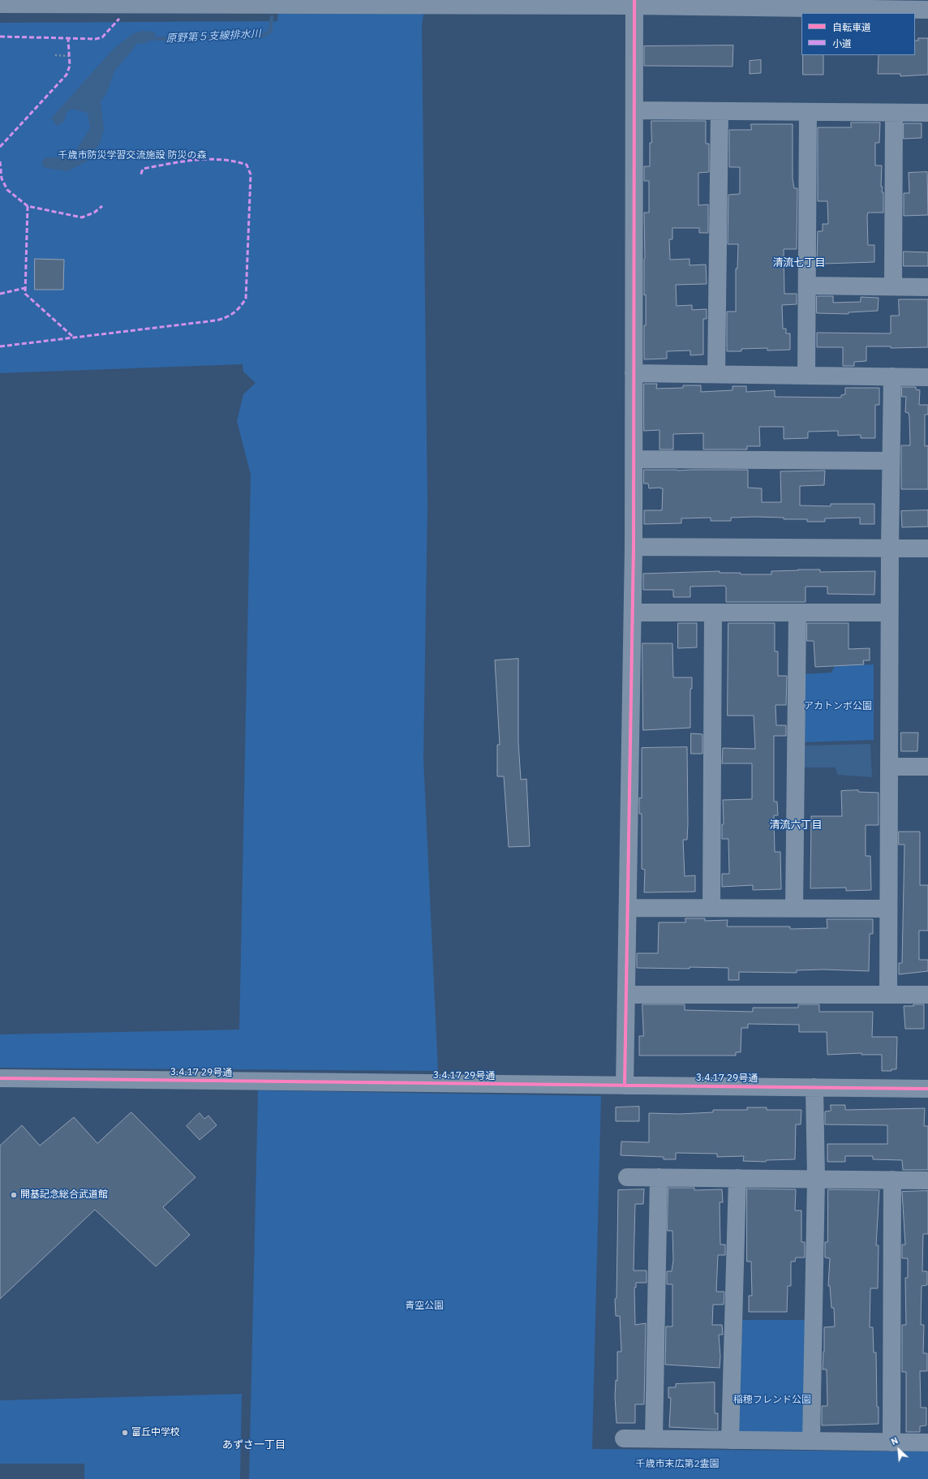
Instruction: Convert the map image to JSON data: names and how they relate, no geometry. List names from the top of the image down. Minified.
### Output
{"streets":{"street":["3.4.17 29号通"]},"districts":["清流七丁目","清流六丁目","あずさ一丁目"],"water":["原野第５支線排水川"],"parks":["千歳市防災学習交流施設 防災の森","アカトンボ公園","青空公園","稲穂フレンド公園","千歳市末広第2霊園"],"places":["開基記念総合武道館","富丘中学校"],"legend":["自転車道","小道"],"north":"top left"}
